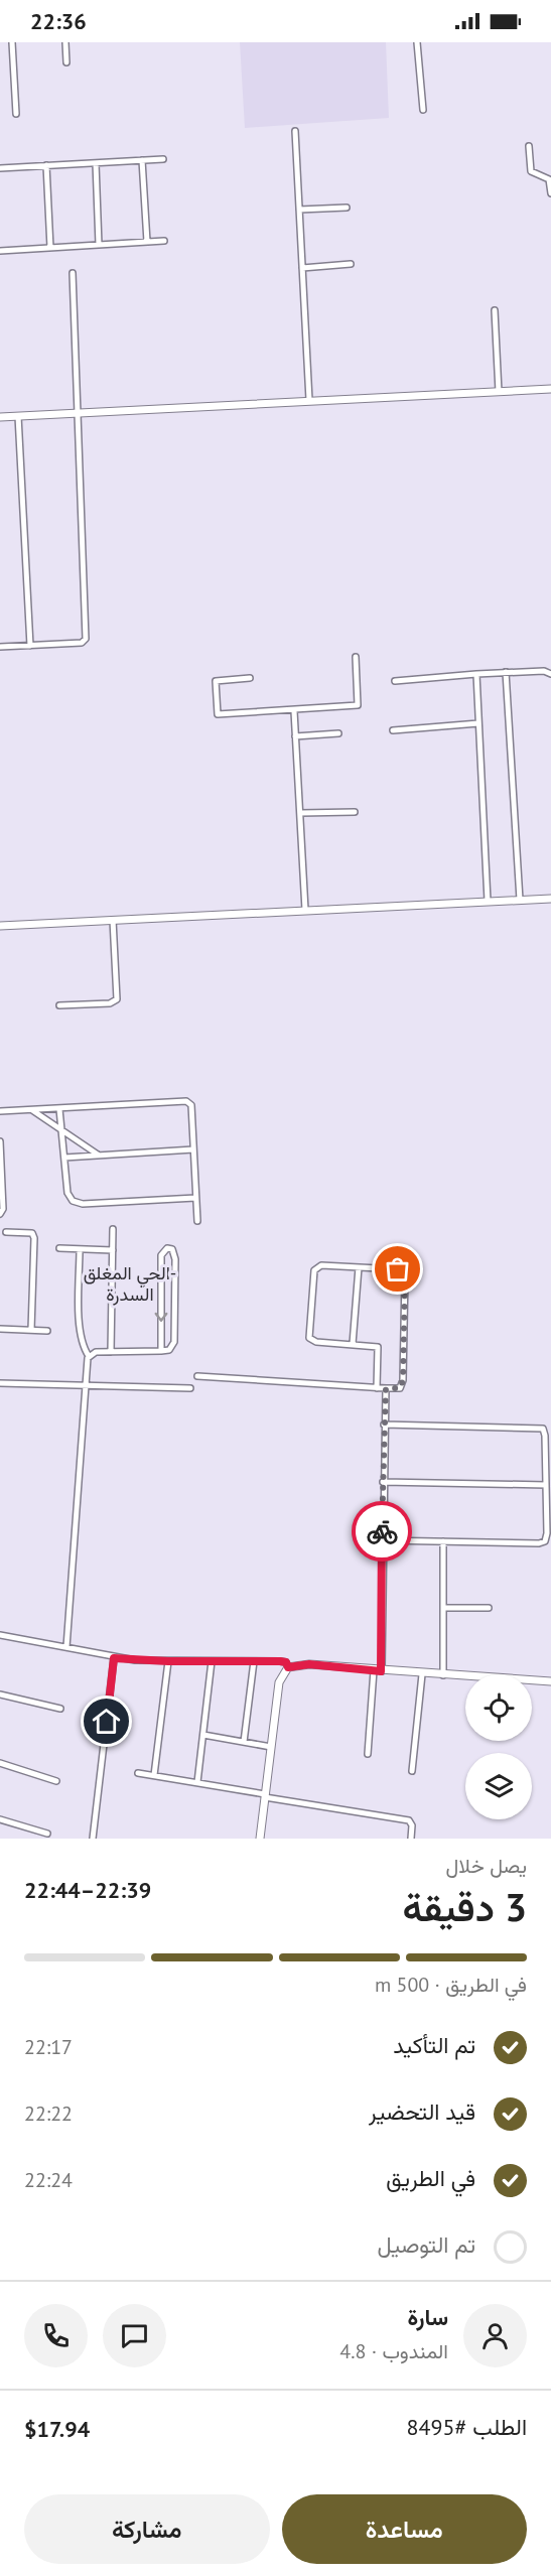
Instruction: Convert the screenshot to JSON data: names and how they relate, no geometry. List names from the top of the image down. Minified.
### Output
{"districts":["الحي المغلق- السدرة"],"page":{"status":"22:36","heading":["3 دقيقة","يصل خلال","22:39–22:44"],"panel":["سارة","المندوب · 4.8","الطلب #8495","$17.94"],"bar":"في الطريق · 500 m","list":[["تم التأكيد","22:17"],["قيد التحضير","22:22"],["في الطريق","22:24"],"تم التوصيل"],"buttons":["مساعدة","مشاركة"]}}
